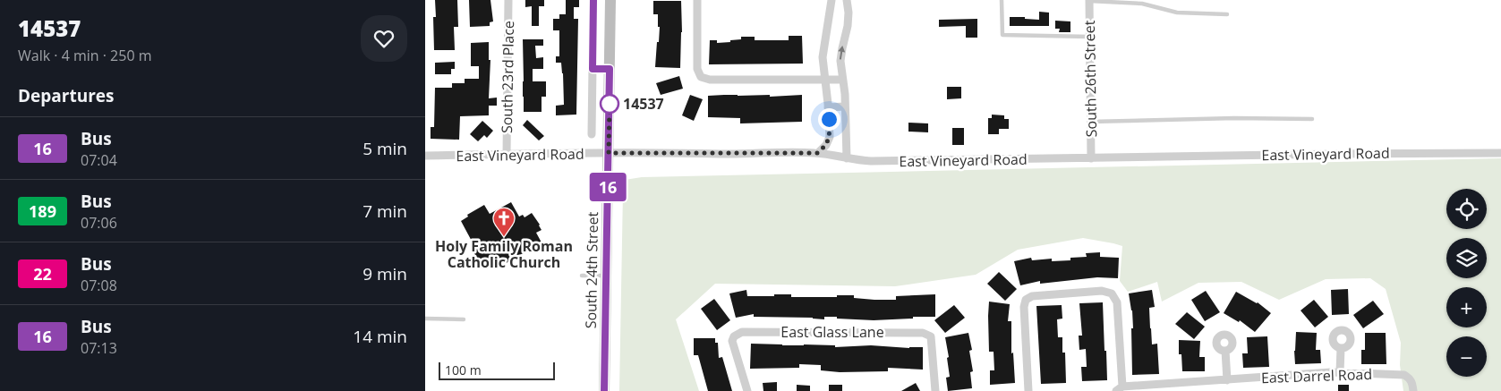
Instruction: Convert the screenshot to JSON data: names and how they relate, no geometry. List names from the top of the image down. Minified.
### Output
{"streets":{"main road":["South 24th Street"],"street":["South 23rd Place","South 26th Street","East Vineyard Road","East Glass Lane","East Darrel Road"]},"crossings":[["South 23rd Place","East Vineyard Road"],["South 26th Street","East Vineyard Road"],["East Vineyard Road","South 24th Street"]],"places":{"other":["14537"],"church":["Holy Family Roman Catholic Church"]},"lines":["bus line 16"],"scale_bar":"100 m","page":{"heading":[["14537","Walk · 4 min · 250 m"],"Departures"],"on_map":"16","list":[{"mark":"16","name":"Bus","note":"07:04","value":"5 min"},{"mark":"189","name":"Bus","note":"07:06","value":"7 min"},{"mark":"22","name":"Bus","note":"07:08","value":"9 min"},{"mark":"16","name":"Bus","note":"07:13","value":"14 min"}],"map_buttons":["+","−"],"scale":"100 m"}}
